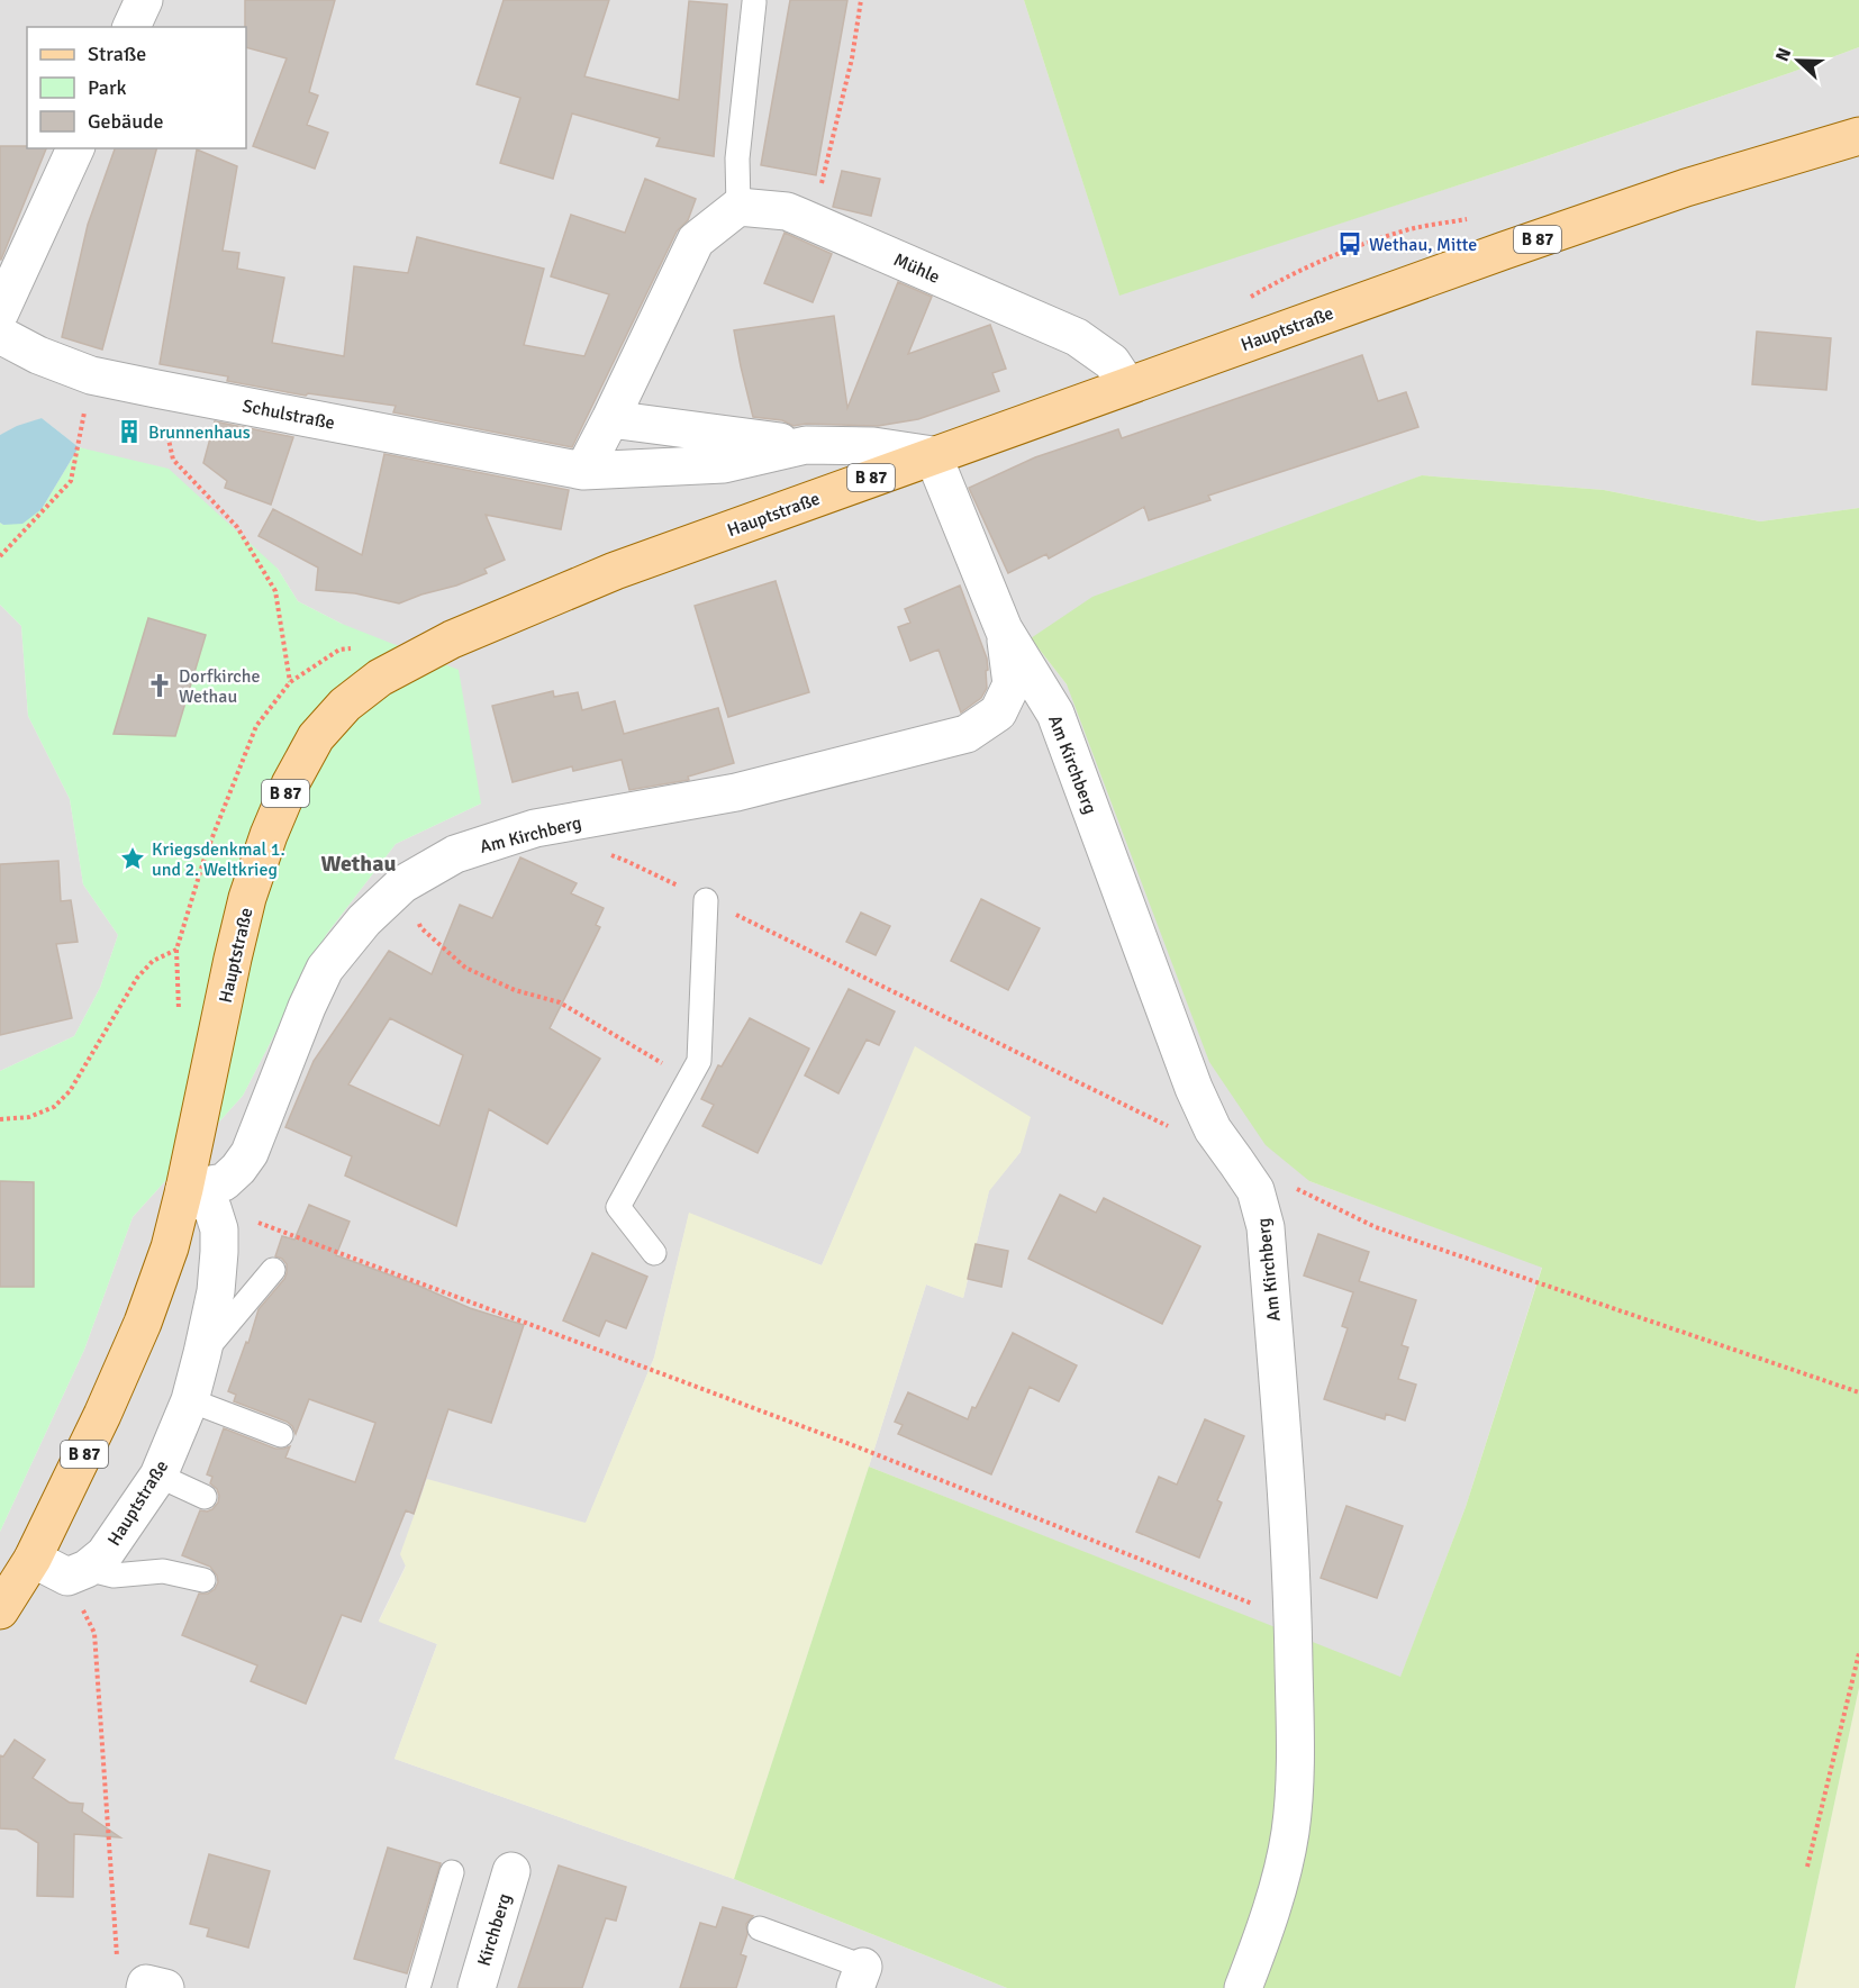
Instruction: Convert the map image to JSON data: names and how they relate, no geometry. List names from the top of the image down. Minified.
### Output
{"streets":{"main road":["B 87","Hauptstraße"],"street":["Mühle","Schulstraße","Am Kirchberg","Kirchberg"]},"crossings":[["Mühle","Hauptstraße"],["Hauptstraße","Schulstraße"],["Hauptstraße","Am Kirchberg"],["Schulstraße","Am Kirchberg"]],"districts":["Wethau"],"places":{"bus stop":["Wethau, Mitte"],"building":["Brunnenhaus"],"church":["Dorfkirche Wethau"],"place":["Kriegsdenkmal 1. und 2. Weltkrieg"]},"legend":["Straße","Park","Gebäude"],"north":"left"}
